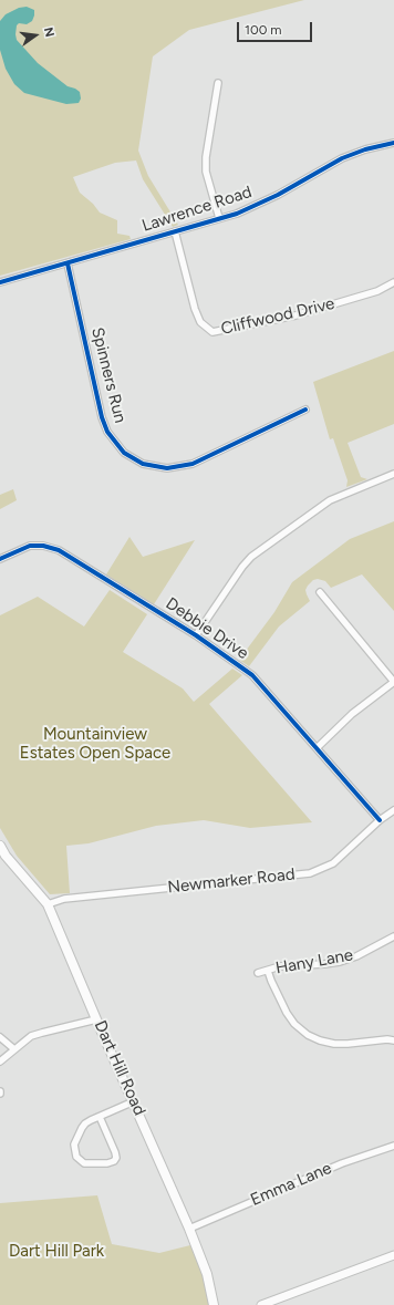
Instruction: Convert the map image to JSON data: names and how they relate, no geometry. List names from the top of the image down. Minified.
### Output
{"streets":{"main road":["Dart Hill Road"],"street":["Lawrence Road","Cliffwood Drive","Spinners Run","Debbie Drive","Newmarker Road","Hany Lane","Emma Lane"]},"crossings":[["Lawrence Road","Cliffwood Drive"],["Lawrence Road","Spinners Run"],["Debbie Drive","Newmarker Road"],["Newmarker Road","Dart Hill Road"],["Dart Hill Road","Emma Lane"]],"parks":["Mountainview Estates Open Space","Dart Hill Park"],"scale_bar":"100 m","north":"right"}
